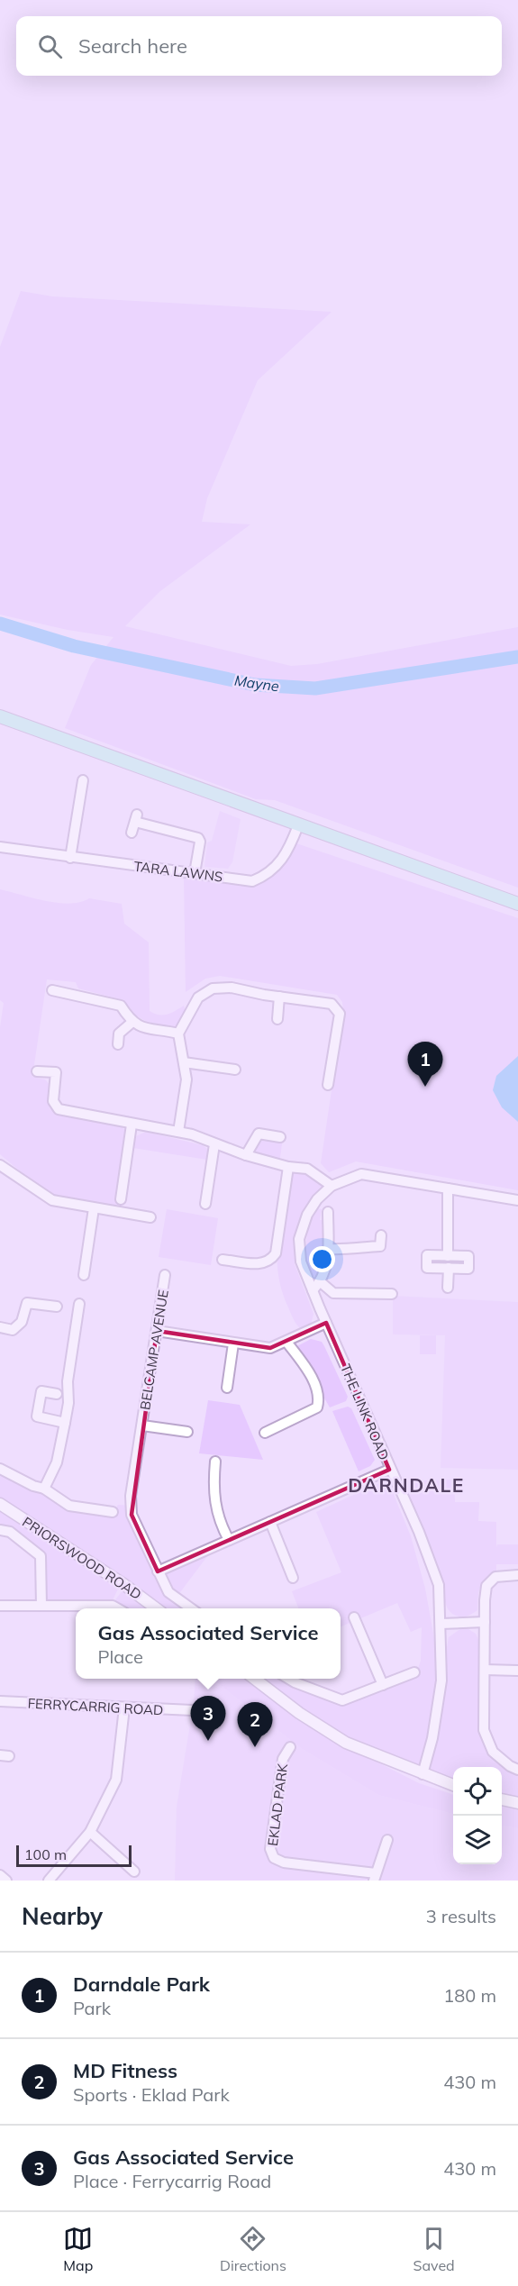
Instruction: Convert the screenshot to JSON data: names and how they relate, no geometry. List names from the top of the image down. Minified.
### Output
{"streets":{"street":["TARA LAWNS","BELCAMP AVENUE","THE LINK ROAD","PRIORSWOOD ROAD","FERRYCARRIG ROAD","EKLAD PARK"]},"districts":["DARNDALE"],"water":["Mayne"],"scale_bar":"100 m","page":{"search":"Search here","pins":["1","3","2"],"popup":["Gas Associated Service","Place"],"scale":"100 m","heading":["Nearby","3 results"],"list":[{"mark":"1","name":"Darndale Park","note":"Park","value":"180 m"},{"mark":"2","name":"MD Fitness","note":"Sports · Eklad Park","value":"430 m"},{"mark":"3","name":"Gas Associated Service","note":"Place · Ferrycarrig Road","value":"430 m"}],"nav":["Map","Directions","Saved"]}}
